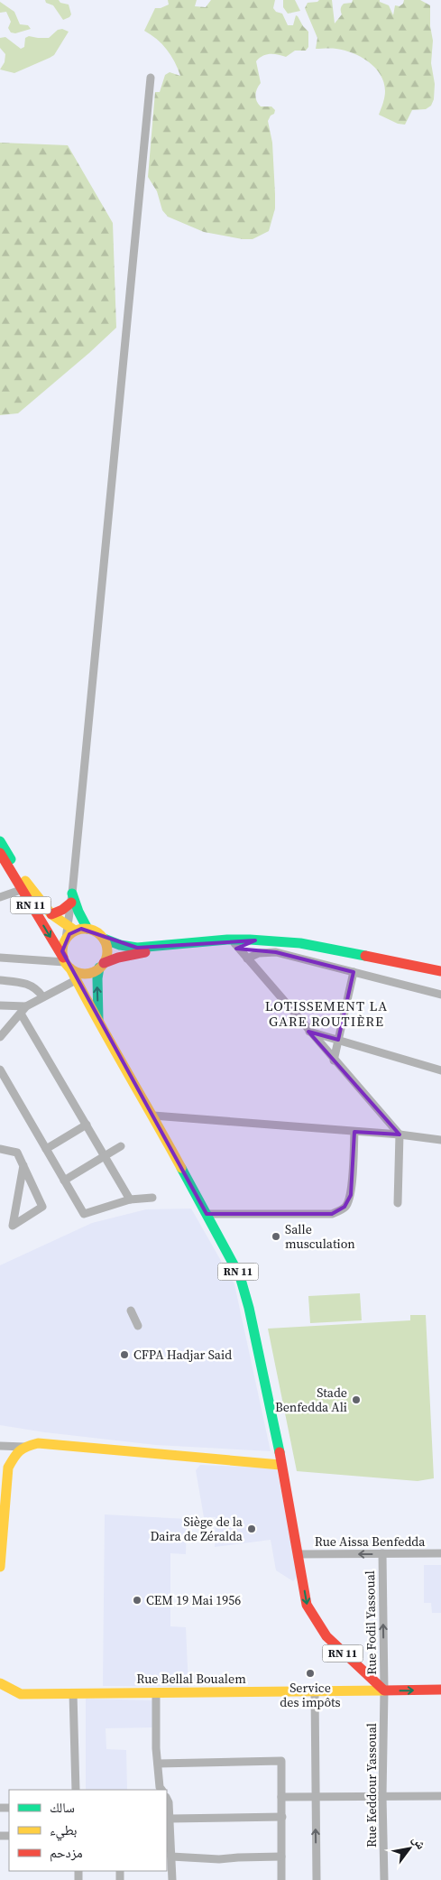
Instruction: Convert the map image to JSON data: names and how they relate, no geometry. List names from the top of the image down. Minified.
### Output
{"streets":{"main road":["RN 11","Rue Bellal Boualem"],"street":["Rue Aissa Benfedda","Rue Fodil Yassoual","Rue Keddour Yassoual"]},"crossings":[["RN 11","Rue Aissa Benfedda"],["RN 11","Rue Fodil Yassoual"],["RN 11","Rue Bellal Boualem"],["RN 11","Rue Keddour Yassoual"],["Rue Aissa Benfedda","Rue Fodil Yassoual"],["Rue Fodil Yassoual","Rue Bellal Boualem"],["Rue Fodil Yassoual","Rue Keddour Yassoual"],["Rue Bellal Boualem","Rue Keddour Yassoual"]],"one_way":["Rue Aissa Benfedda","Rue Fodil Yassoual"],"districts":["LOTISSEMENT LA GARE ROUTIÈRE"],"places":["Salle musculation","CFPA Hadjar Said","Stade Benfedda Ali","Siège de la Daira de Zéralda","CEM 19 Mai 1956","Service des impôts"],"legend":["سالك","بطيء","مزدحم"],"north":"top right"}
